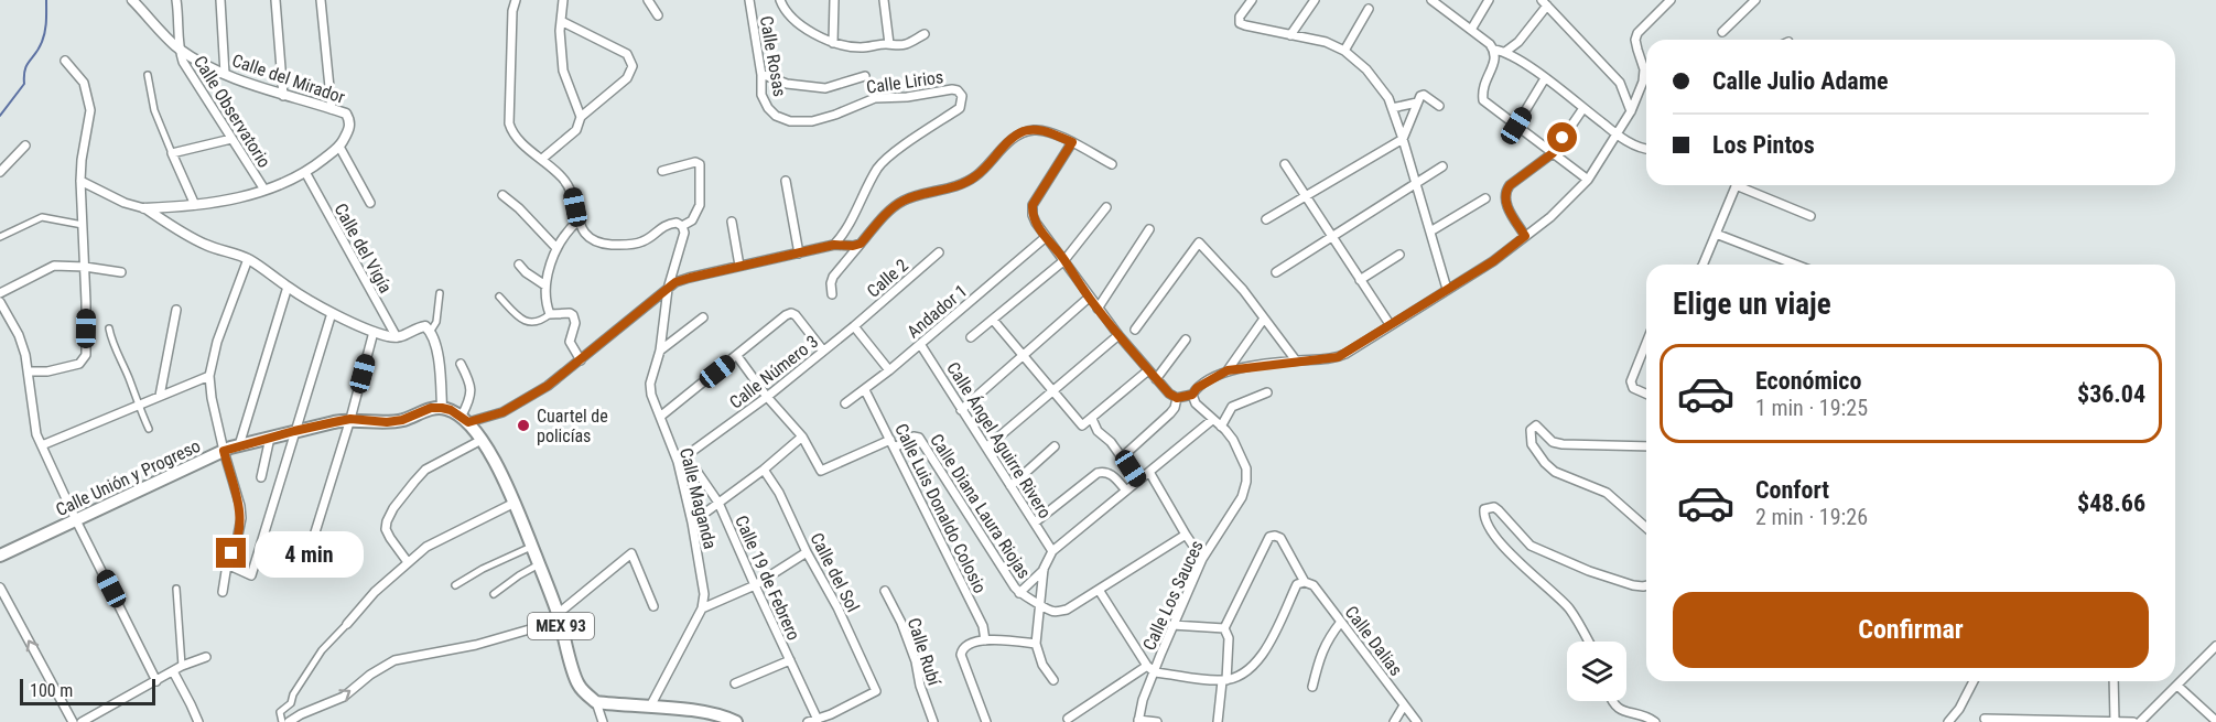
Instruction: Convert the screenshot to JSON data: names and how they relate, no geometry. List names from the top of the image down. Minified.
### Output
{"streets":{"main road":["Calle Unión y Progreso","MEX 93"],"street":["Calle Rosas","Calle del Mirador","Calle Lirios","Calle Observatorio","Calle del Vigía","Calle 2","Andador 1","Calle Número 3","Calle Ángel Aguirre Rivero","Calle Maganda","Calle Diana Laura Riojas","Calle Luis Donaldo Colosio","Calle del Sol","Calle 19 de Febrero","Calle Los Sauces","Calle Dalias","Calle Rubí"]},"crossings":[["Calle Rosas","Calle Lirios"],["Calle del Mirador","Calle Observatorio"],["Calle 2","Calle Número 3"],["Andador 1","Calle Ángel Aguirre Rivero"],["Andador 1","Calle Luis Donaldo Colosio"],["Calle Número 3","Calle Maganda"],["Calle Número 3","Calle 19 de Febrero"],["Calle Maganda","Calle 19 de Febrero"],["Calle Diana Laura Riojas","Calle Luis Donaldo Colosio"]],"places":["Cuartel de policías"],"scale_bar":"100 m","page":{"banner":["Calle Julio Adame","Los Pintos"],"heading":"Elige un viaje","list":[{"name":"Económico","note":"1 min · 19:25","value":"$36.04"},{"name":"Confort","note":"2 min · 19:26","value":"$48.66"}],"bubble":"4 min","buttons":"Confirmar","scale":"100 m"}}
